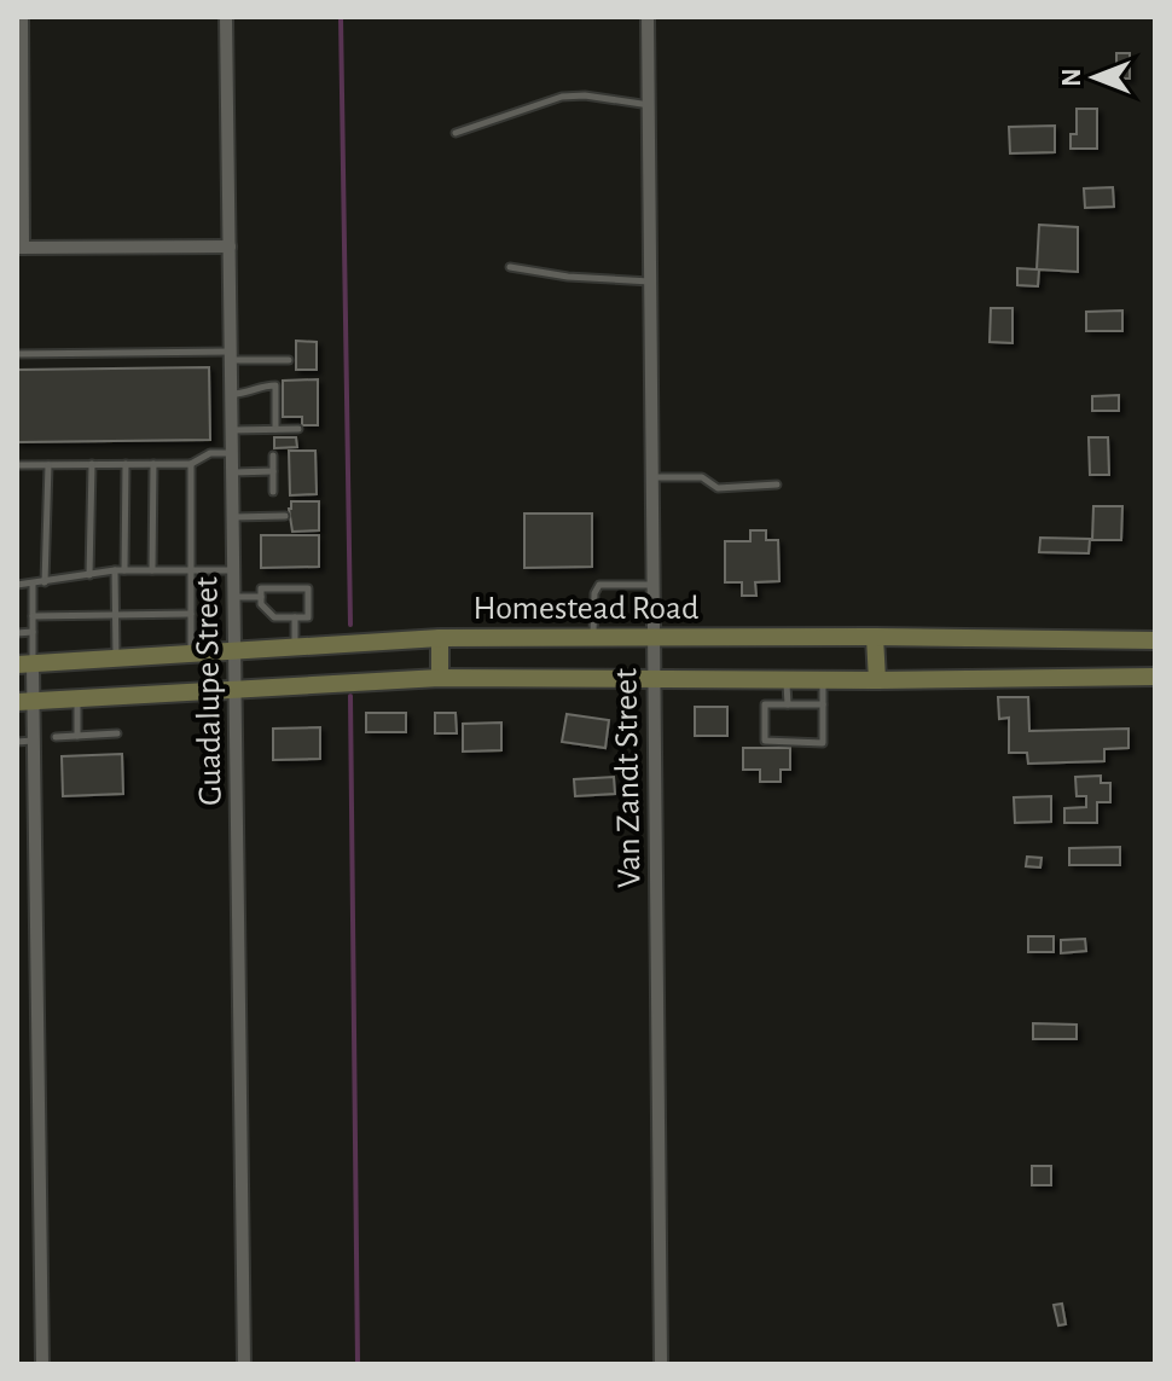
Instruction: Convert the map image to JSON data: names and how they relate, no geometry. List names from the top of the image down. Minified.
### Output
{"streets":{"main road":["Homestead Road"],"street":["Guadalupe Street","Van Zandt Street"]},"crossings":[["Homestead Road","Guadalupe Street"],["Homestead Road","Van Zandt Street"]],"north":"left"}
